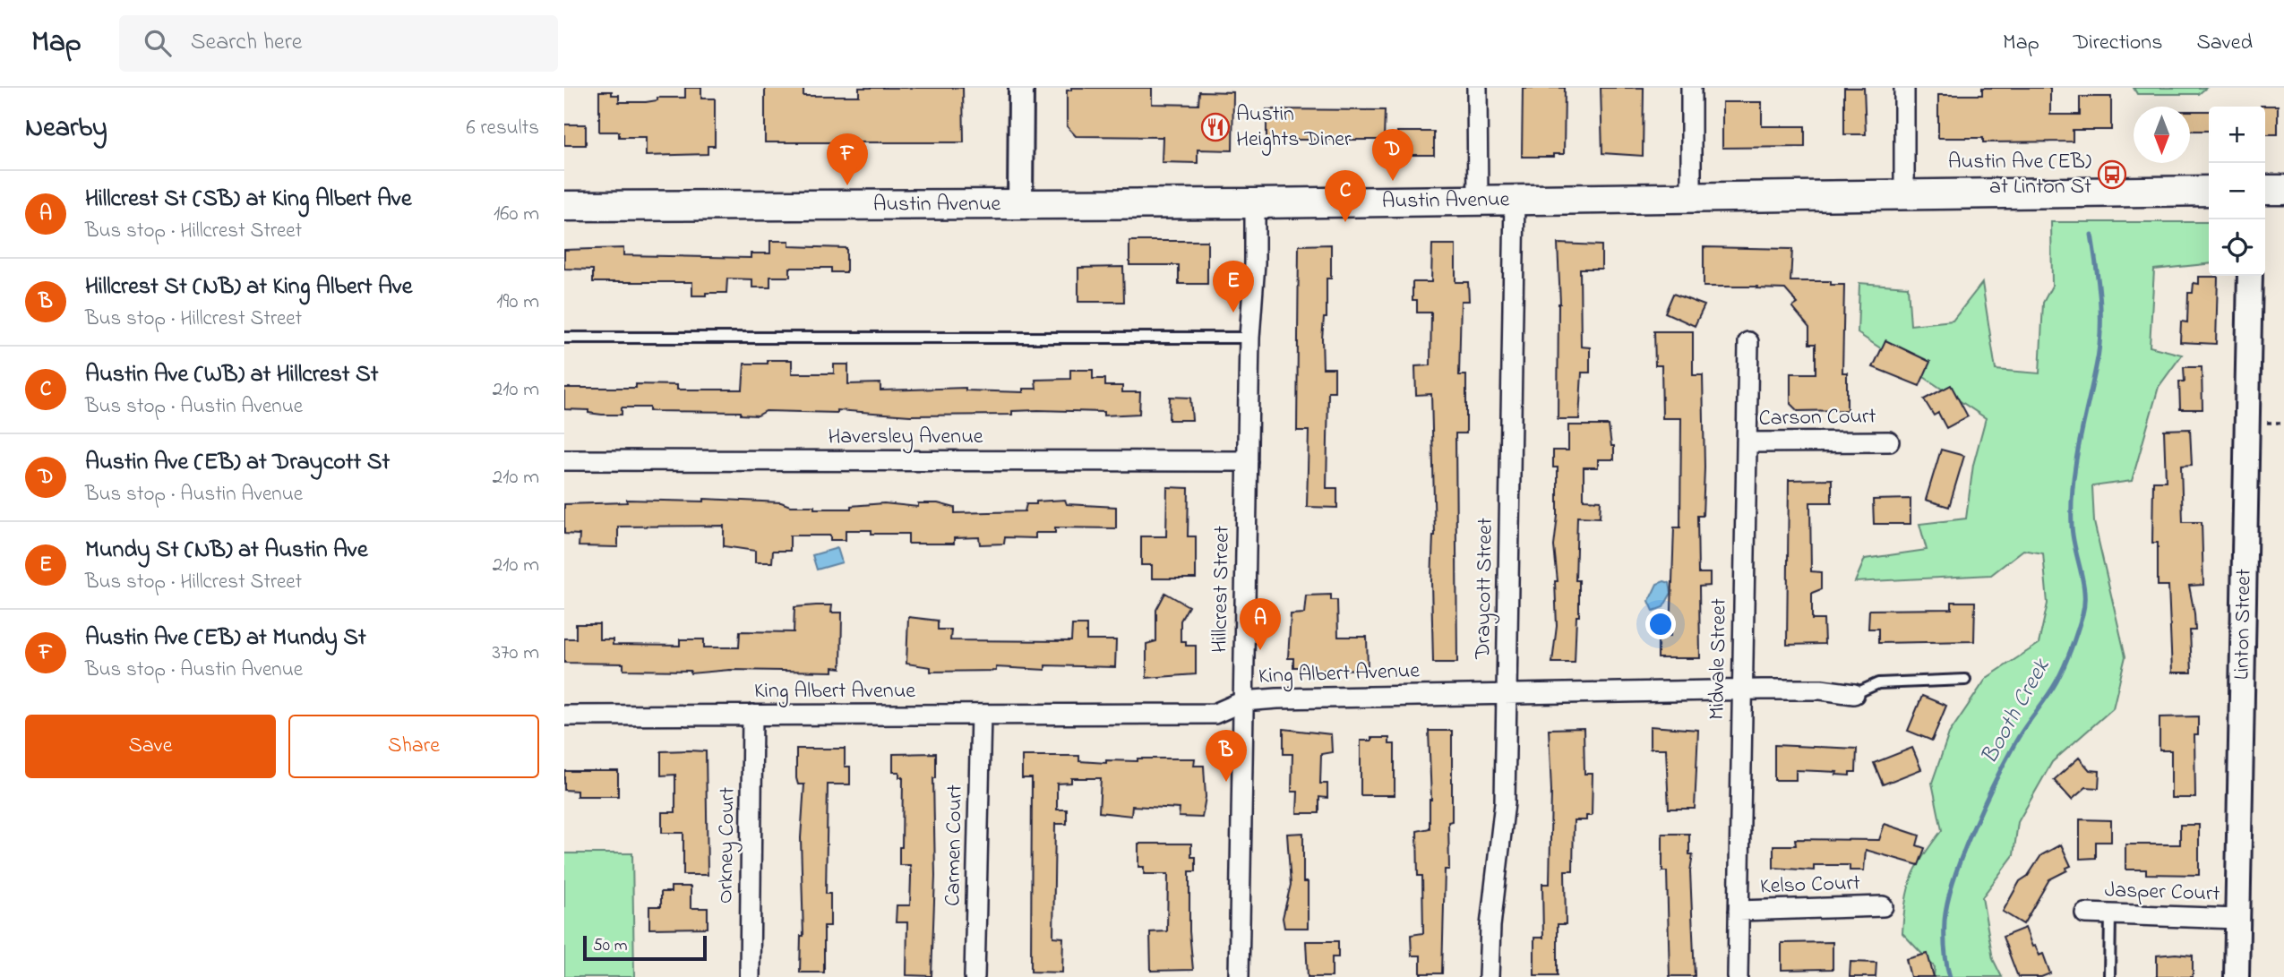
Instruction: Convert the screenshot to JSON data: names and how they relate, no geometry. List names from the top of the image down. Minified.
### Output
{"streets":{"main road":["Austin Avenue"],"street":["Carson Court","Haversley Avenue","Draycott Street","Hillcrest Street","Linton Street","Midvale Street","King Albert Avenue","Orkney Court","Carmen Court","Kelso Court","Jasper Court"]},"crossings":[["Austin Avenue","Draycott Street"],["Austin Avenue","Hillcrest Street"],["Carson Court","Midvale Street"],["Haversley Avenue","Hillcrest Street"],["Draycott Street","King Albert Avenue"],["Hillcrest Street","King Albert Avenue"],["Linton Street","Jasper Court"],["Midvale Street","King Albert Avenue"],["Midvale Street","Kelso Court"],["King Albert Avenue","Orkney Court"],["King Albert Avenue","Carmen Court"]],"water":["Booth Creek"],"places":{"restaurant":["Austin Heights Diner"],"bus stop":["Austin Ave (EB) at Linton St"]},"scale_bar":"50 m","north":"bottom","page":{"header":"Map","search":"Search here","nav":["Map","Directions","Saved"],"heading":["Nearby","6 results"],"map_buttons":["+","−"],"pins":["D","F","C","E","A","B"],"list":[{"mark":"A","name":"Hillcrest St (SB) at King Albert Ave","note":"Bus stop · Hillcrest Street","value":"160 m"},{"mark":"B","name":"Hillcrest St (NB) at King Albert Ave","note":"Bus stop · Hillcrest Street","value":"190 m"},{"mark":"C","name":"Austin Ave (WB) at Hillcrest St","note":"Bus stop · Austin Avenue","value":"210 m"},{"mark":"D","name":"Austin Ave (EB) at Draycott St","note":"Bus stop · Austin Avenue","value":"210 m"},{"mark":"E","name":"Mundy St (NB) at Austin Ave","note":"Bus stop · Hillcrest Street","value":"210 m"},{"mark":"F","name":"Austin Ave (EB) at Mundy St","note":"Bus stop · Austin Avenue","value":"370 m"}],"buttons":["Save","Share"],"scale":"50 m"}}
